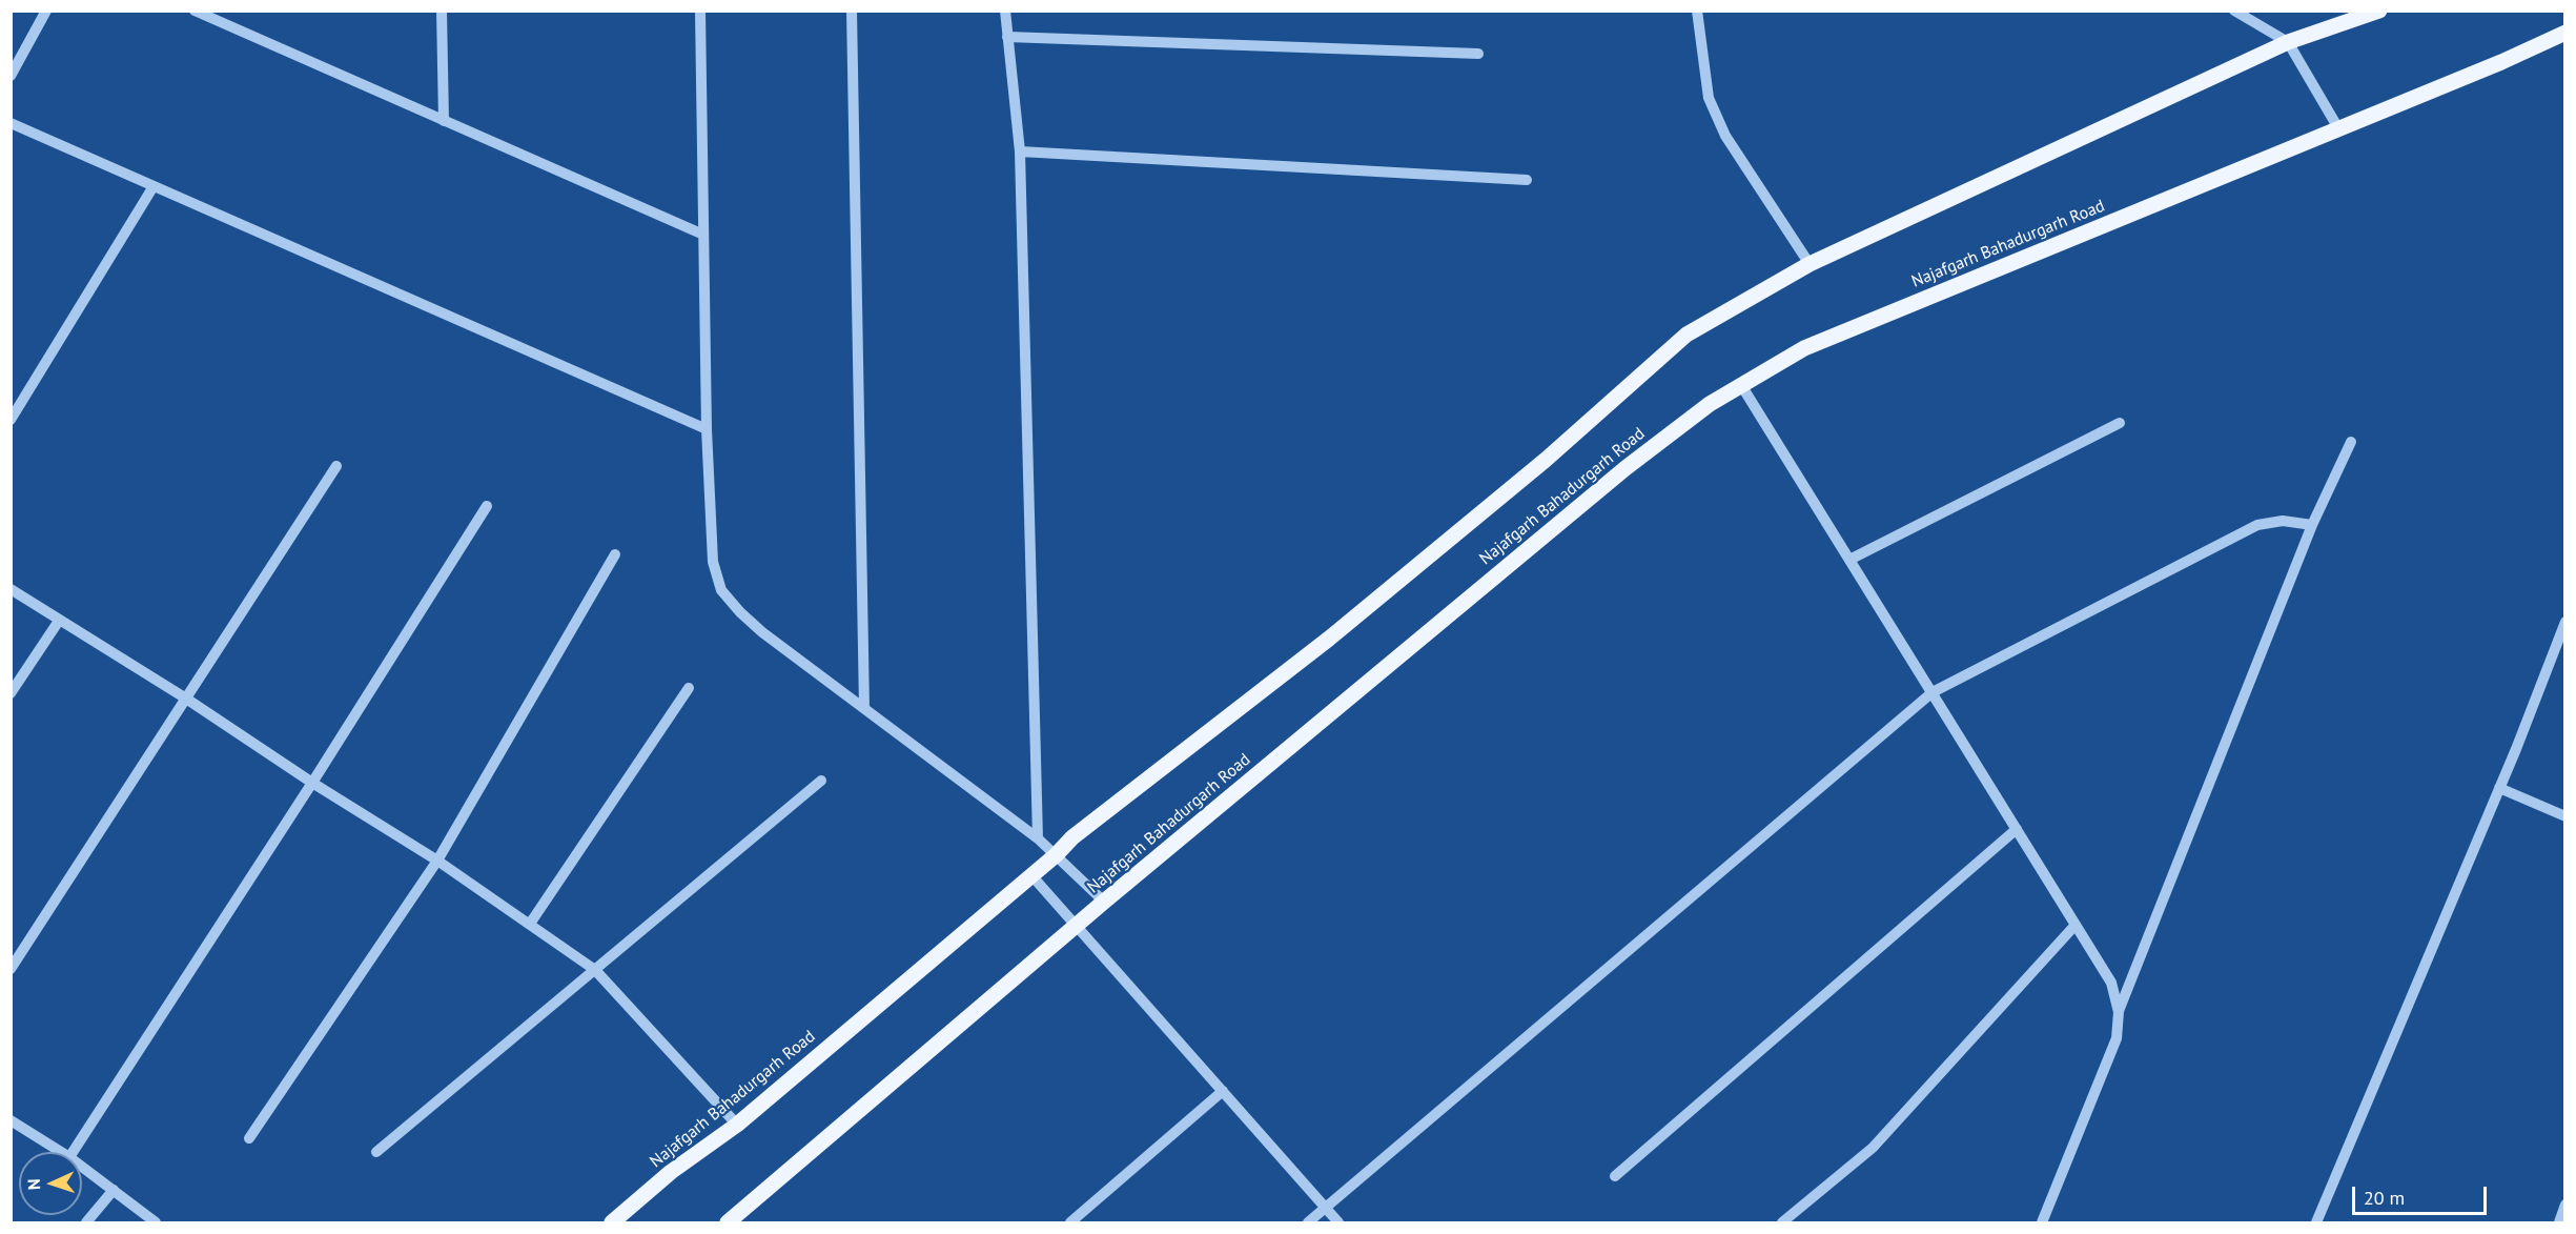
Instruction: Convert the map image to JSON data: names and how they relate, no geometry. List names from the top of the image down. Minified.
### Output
{"streets":{"main road":["Najafgarh Bahadurgarh Road"]},"scale_bar":"20 m","north":"left"}
